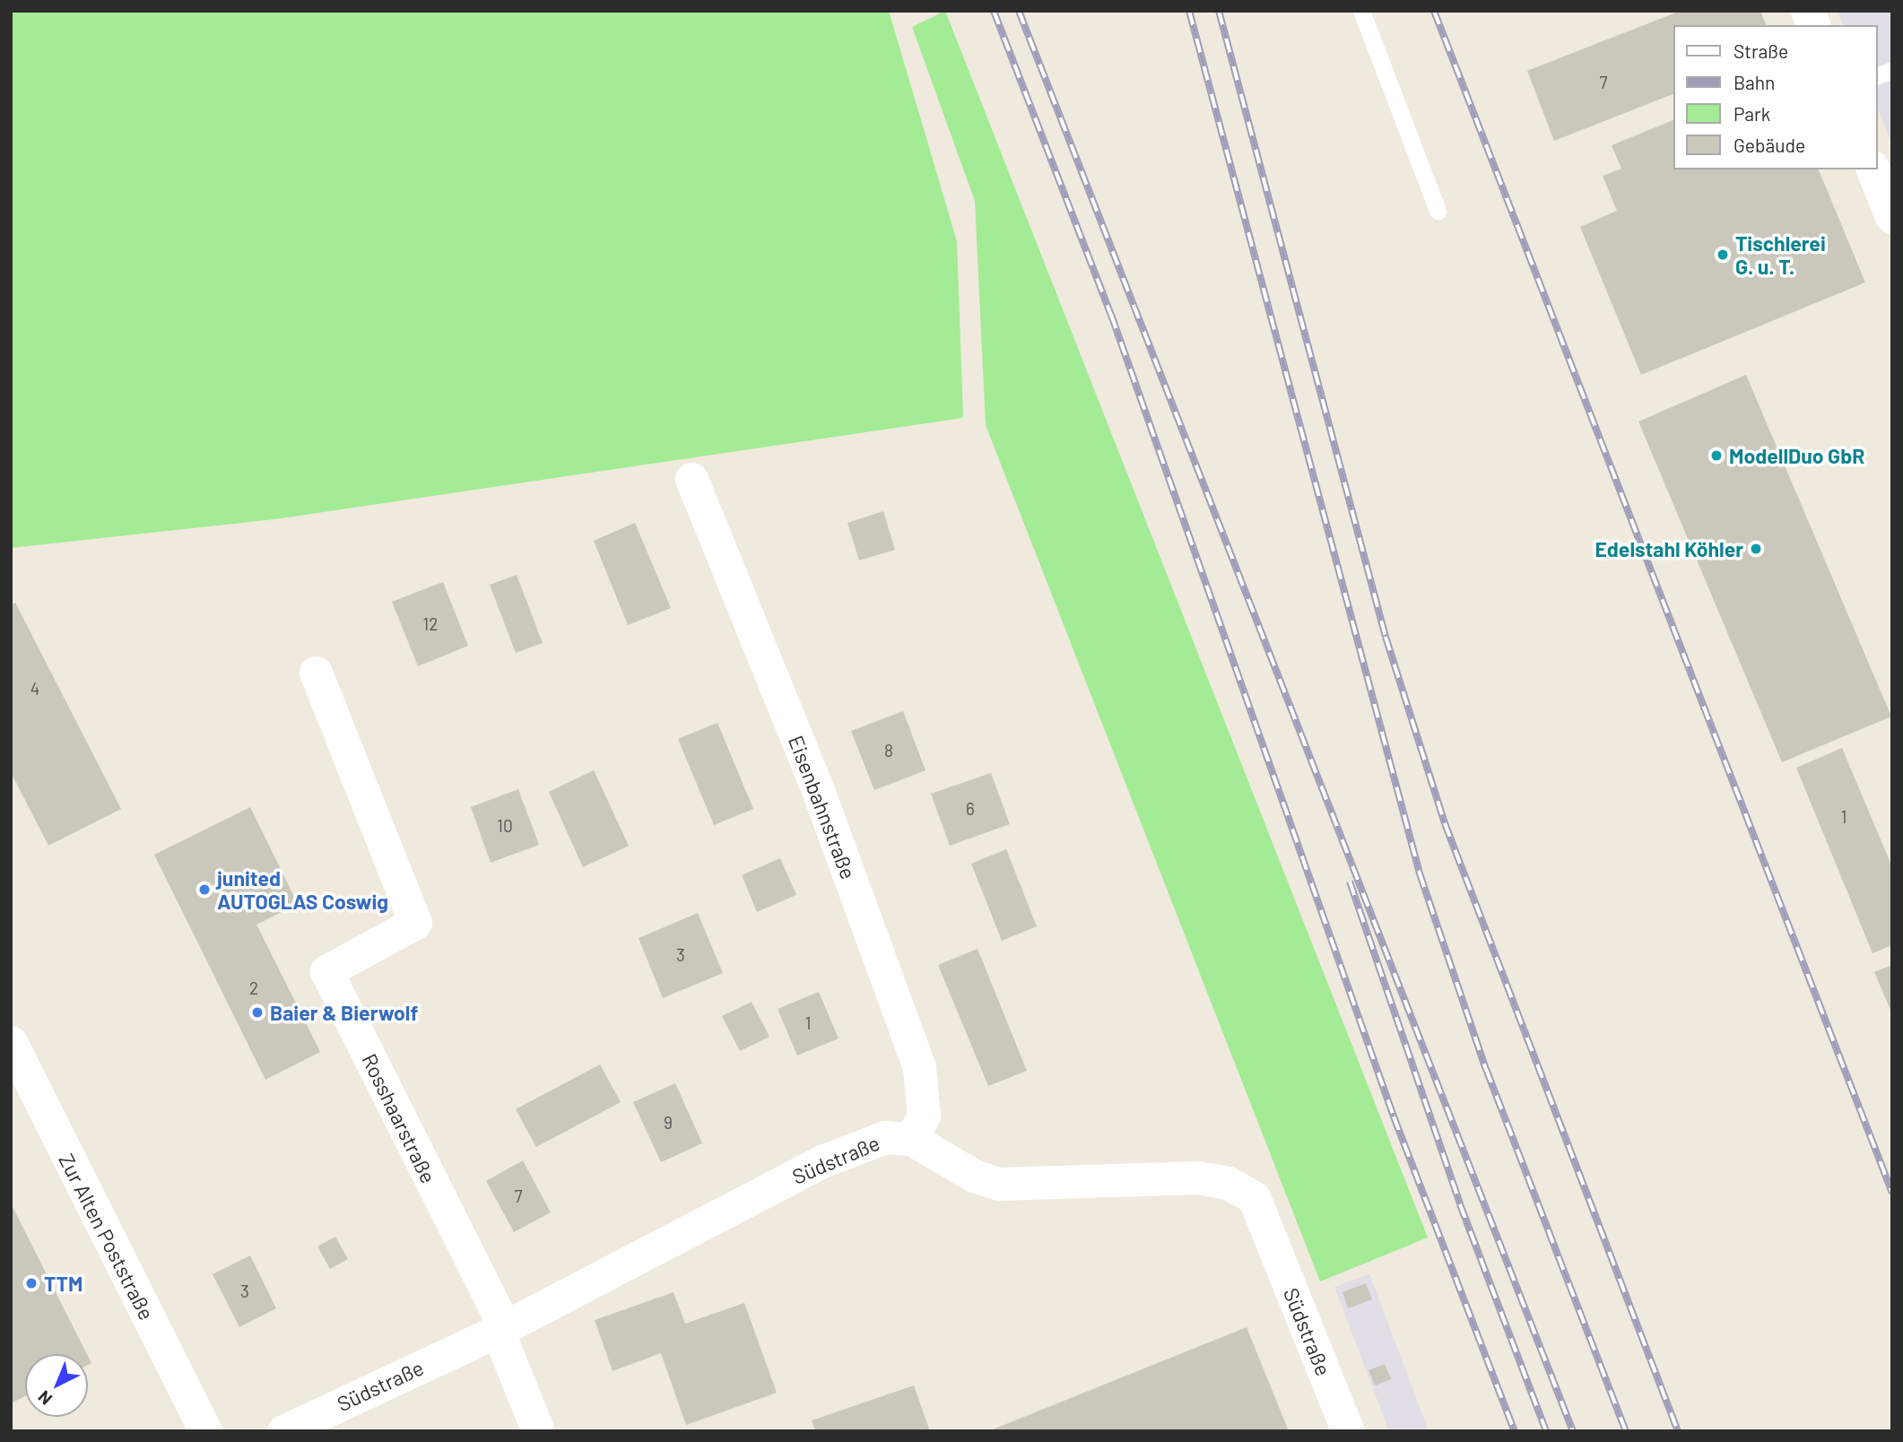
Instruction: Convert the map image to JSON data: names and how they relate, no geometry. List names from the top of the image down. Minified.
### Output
{"streets":{"street":["Eisenbahnstraße","Rosshaarstraße","Südstraße","Zur Alten Poststraße"]},"crossings":[["Eisenbahnstraße","Südstraße"],["Rosshaarstraße","Südstraße"]],"places":["Tischlerei G. u. T.","ModellDuo GbR","Edelstahl Köhler","junited AUTOGLAS Coswig","Baier & Bierwolf","TTM"],"house_numbers":["7","12","4","8","6","1","10","3","2","1","9","7","3"],"legend":["Straße","Bahn","Park","Gebäude"],"north":"bottom left"}
